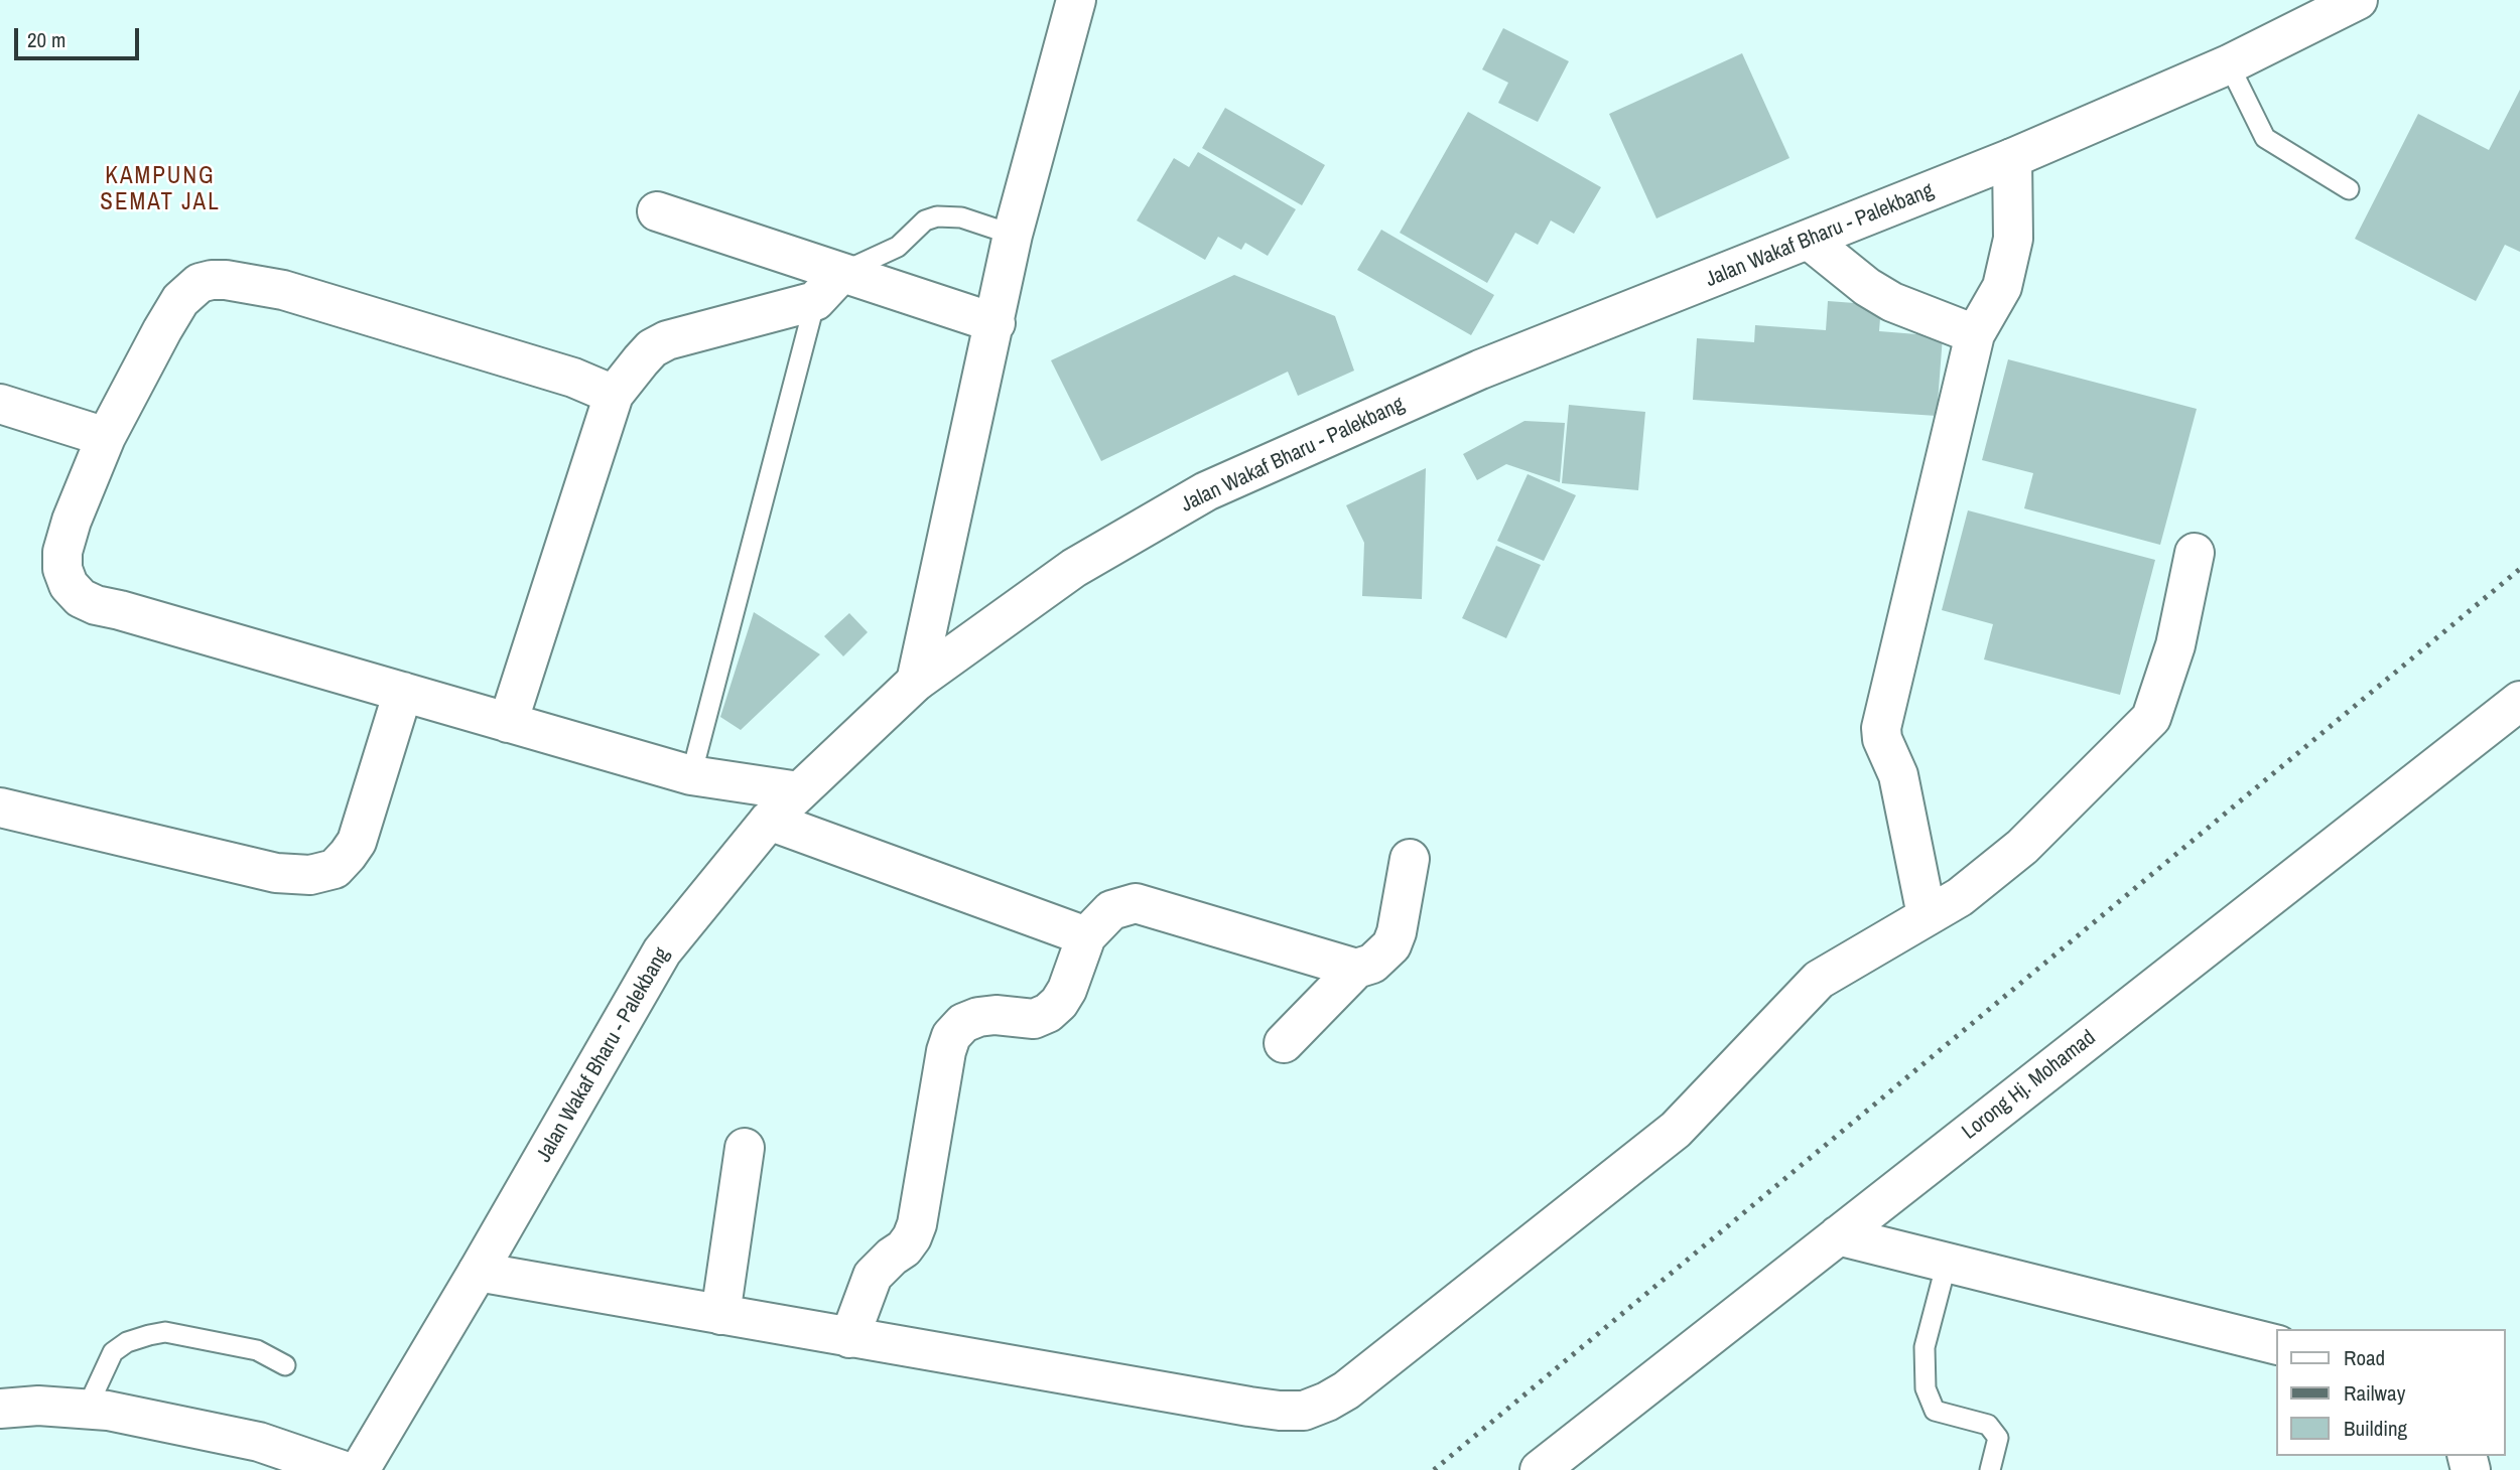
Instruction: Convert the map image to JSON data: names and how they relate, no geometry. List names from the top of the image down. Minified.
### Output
{"streets":{"street":["Jalan Wakaf Bharu - Palekbang","Lorong Hj. Mohamad"]},"districts":["KAMPUNG SEMAT JAL"],"legend":["Road","Railway","Building"],"scale_bar":"20 m"}
